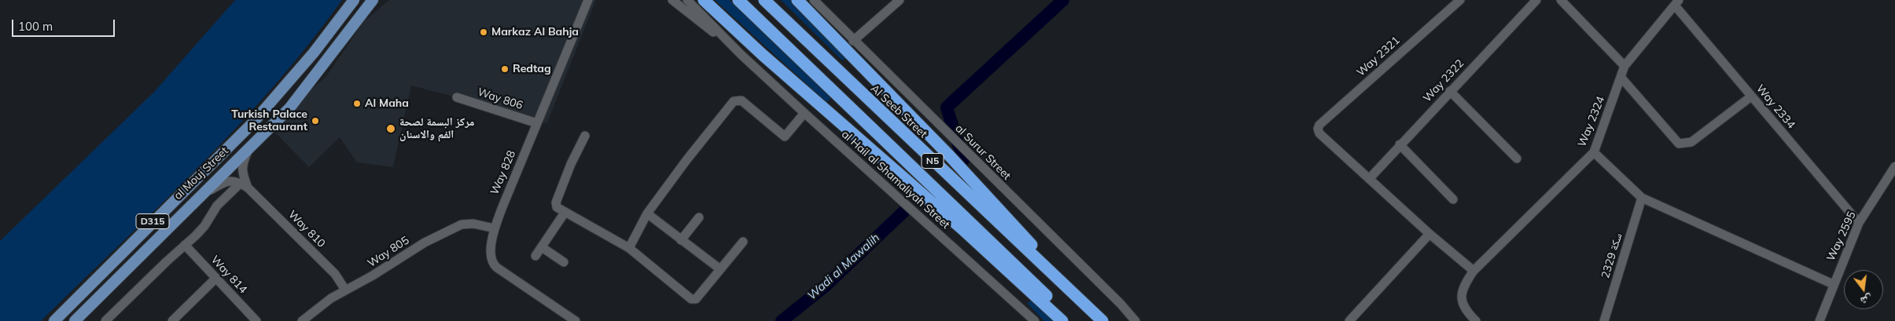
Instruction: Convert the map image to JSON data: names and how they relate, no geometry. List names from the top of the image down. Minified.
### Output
{"streets":{"highway":["Al Seeb Street","N5"],"main road":["al Mouj Street","D315"],"street":["Way 2321","Way 2322","Way 806","Way 2334","Way 2324","al Surur Street","Way 828","al Hail al Shamaliyah Street","Way 810","Way 2595","Way 805","سكة 2329","Way 814"]},"crossings":[["Way 2321","Way 2322"],["Way 806","Way 828"],["Way 2334","Way 2324"],["Way 2334","Way 2595"],["Way 828","Way 805"],["al Mouj Street","Way 810"],["Way 810","Way 805"]],"water":["Wadi al Mawalih"],"places":["Markaz Al Bahja","Redtag","Al Maha","Turkish Palace Restaurant","مركز البسمة لصحة الفم والاسنان"],"scale_bar":"100 m","north":"bottom"}
